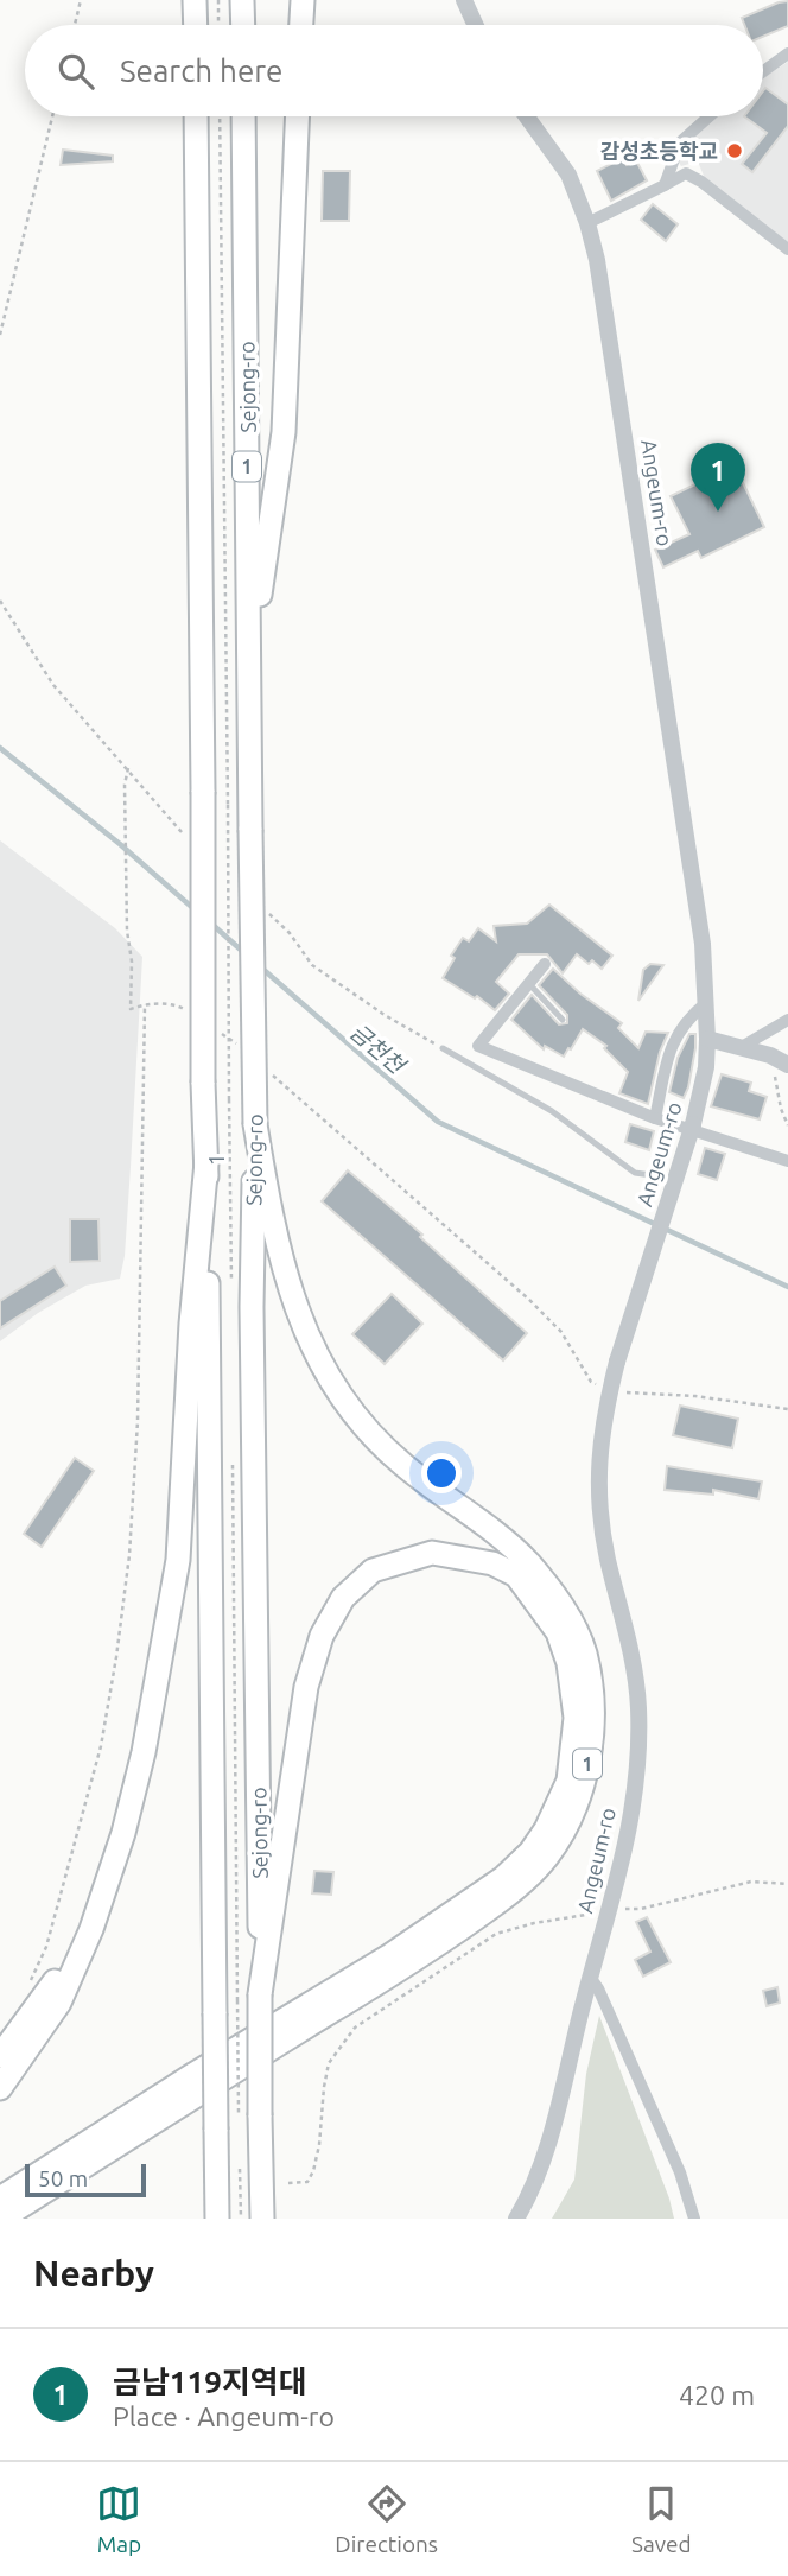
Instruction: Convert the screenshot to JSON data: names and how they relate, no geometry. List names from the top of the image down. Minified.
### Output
{"streets":{"highway":["Sejong-ro","1"],"street":["Angeum-ro"]},"crossings":[["Sejong-ro","1"]],"water":["금천천"],"places":["감성초등학교"],"scale_bar":"50 m","page":{"search":"Search here","pins":"1","scale":"50 m","heading":"Nearby","list":[{"mark":"1","name":"금남119지역대","note":"Place · Angeum-ro","value":"420 m"}],"nav":["Map","Directions","Saved"]}}
